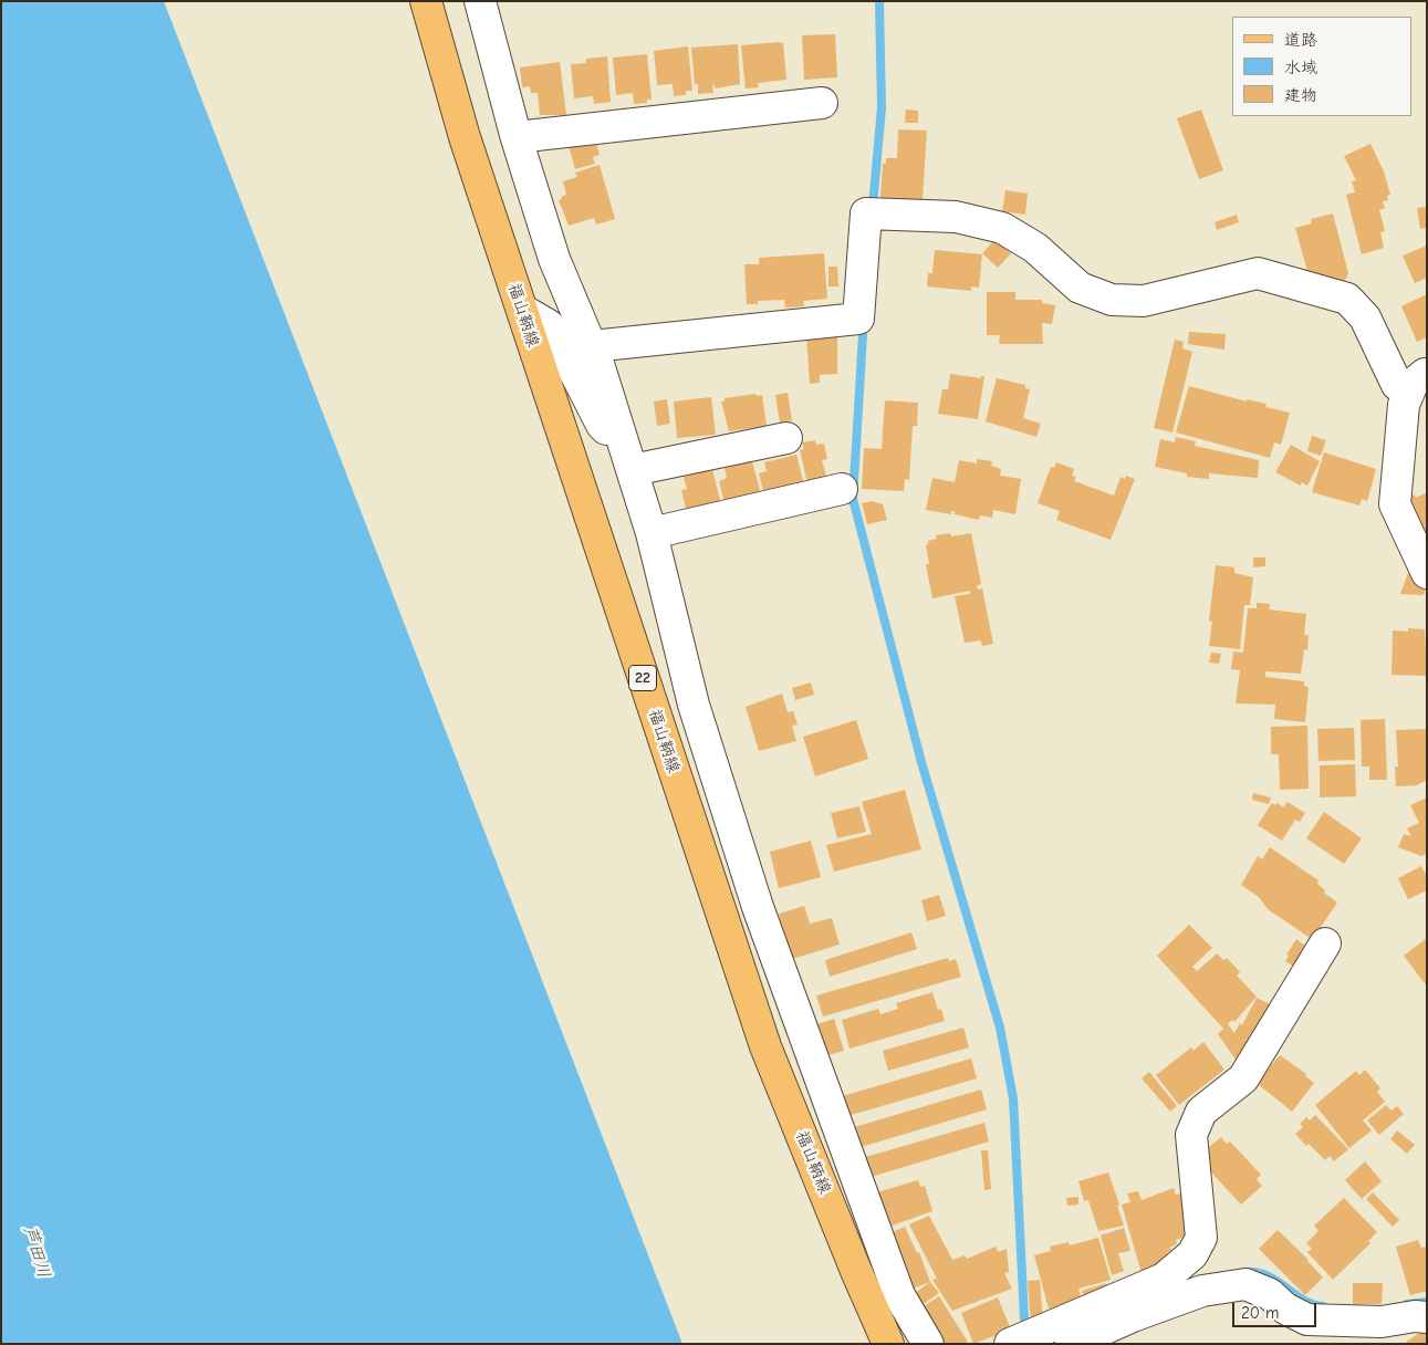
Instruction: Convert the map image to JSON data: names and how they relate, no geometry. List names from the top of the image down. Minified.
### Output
{"streets":{"main road":["福山鞆線","22"]},"water":["芦田川"],"legend":["道路","水域","建物"],"scale_bar":"20 m"}
